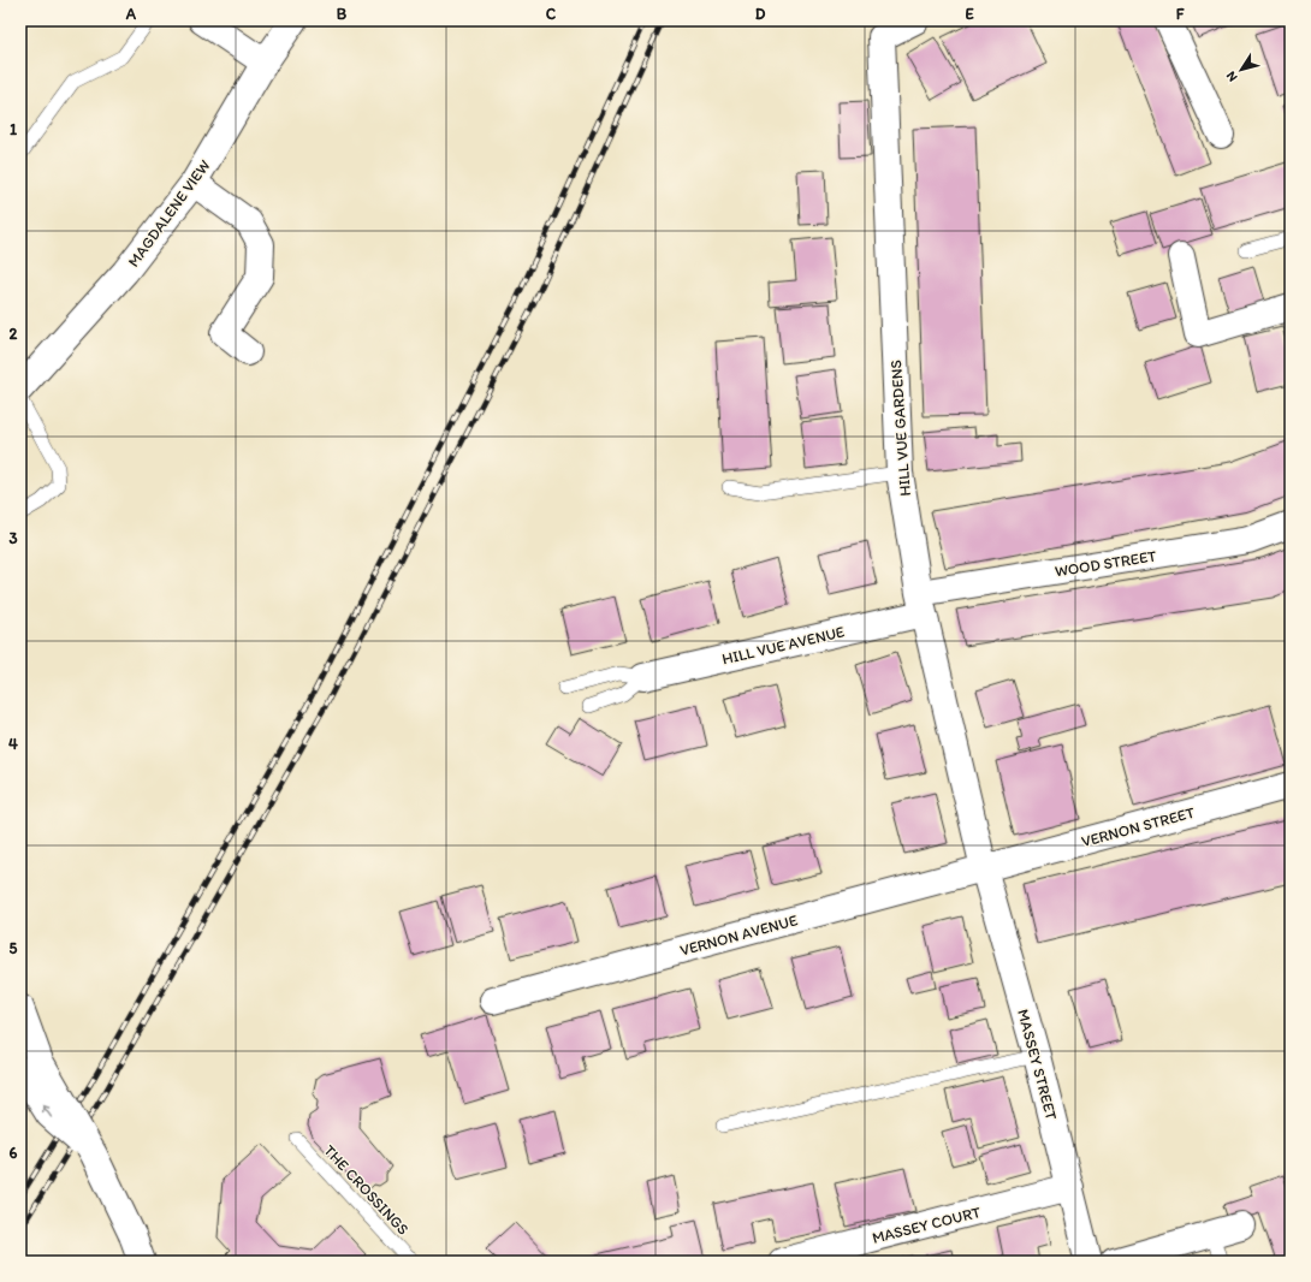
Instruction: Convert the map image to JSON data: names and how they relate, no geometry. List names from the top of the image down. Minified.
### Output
{"streets":{"street":["MAGDALENE VIEW","HILL VUE GARDENS","WOOD STREET","HILL VUE AVENUE","VERNON STREET","VERNON AVENUE","MASSEY STREET","MASSEY COURT"],"lane":["THE CROSSINGS"]},"crossings":[["HILL VUE GARDENS","WOOD STREET"],["HILL VUE GARDENS","HILL VUE AVENUE"],["HILL VUE GARDENS","VERNON STREET"],["HILL VUE GARDENS","VERNON AVENUE"],["HILL VUE GARDENS","MASSEY STREET"],["WOOD STREET","HILL VUE AVENUE"],["VERNON STREET","VERNON AVENUE"],["VERNON STREET","MASSEY STREET"],["VERNON AVENUE","MASSEY STREET"],["MASSEY STREET","MASSEY COURT"]],"north":"bottom left","grid":{"columns":["A","B","C","D","E","F"],"rows":["1","2","3","4","5","6"]}}
